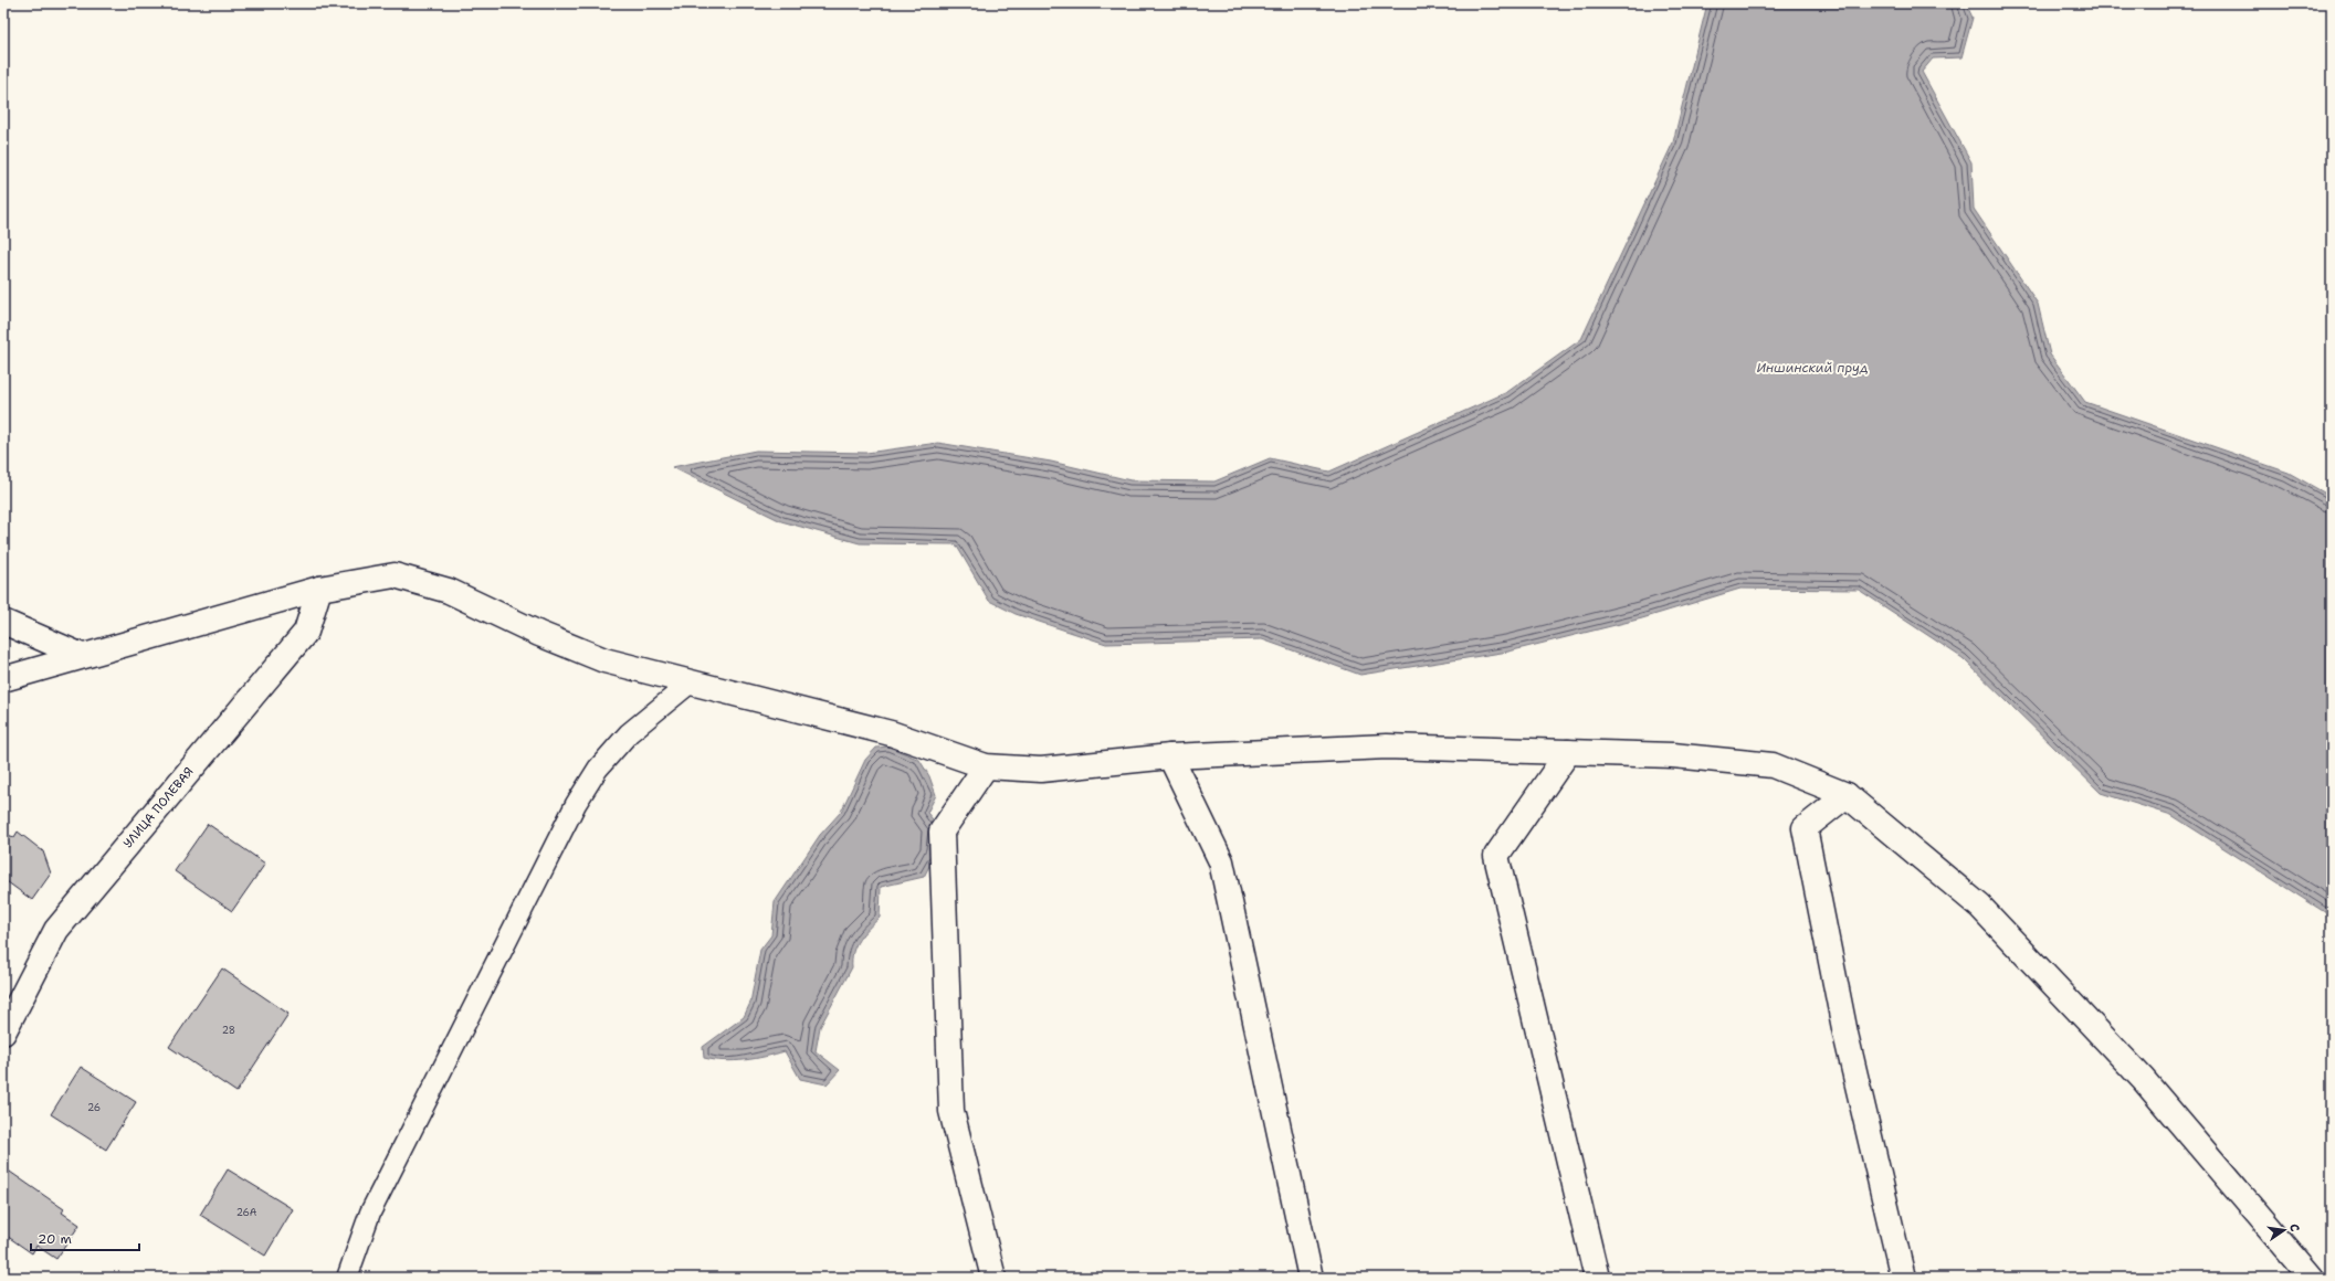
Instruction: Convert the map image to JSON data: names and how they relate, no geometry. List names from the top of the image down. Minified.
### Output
{"streets":{"street":["УЛИЦА ПОЛЕВАЯ"]},"water":["Иншинский пруд"],"house_numbers":["28","26","26А"],"scale_bar":"20 m","north":"right"}
